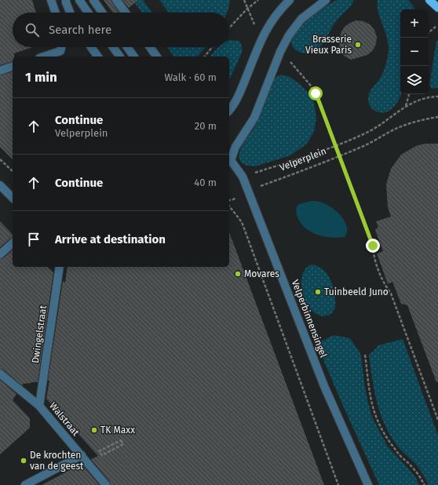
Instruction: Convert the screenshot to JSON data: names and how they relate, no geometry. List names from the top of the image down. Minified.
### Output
{"streets":{"street":["Velperbinnensingel","Dwingelstraat","Walstraat"],"path":["Velperplein"]},"crossings":[["Velperplein","Velperbinnensingel"],["Dwingelstraat","Walstraat"]],"places":["Brasserie Vieux Paris","Movares","Tuinbeeld Juno","TK Maxx","De krochten van de geest"],"page":{"map_buttons":["+","−"],"search":"Search here","heading":["1 min","Walk · 60 m"],"list":[["Continue","Velperplein","20 m"],["Continue","40 m"],"Arrive at destination"]}}
